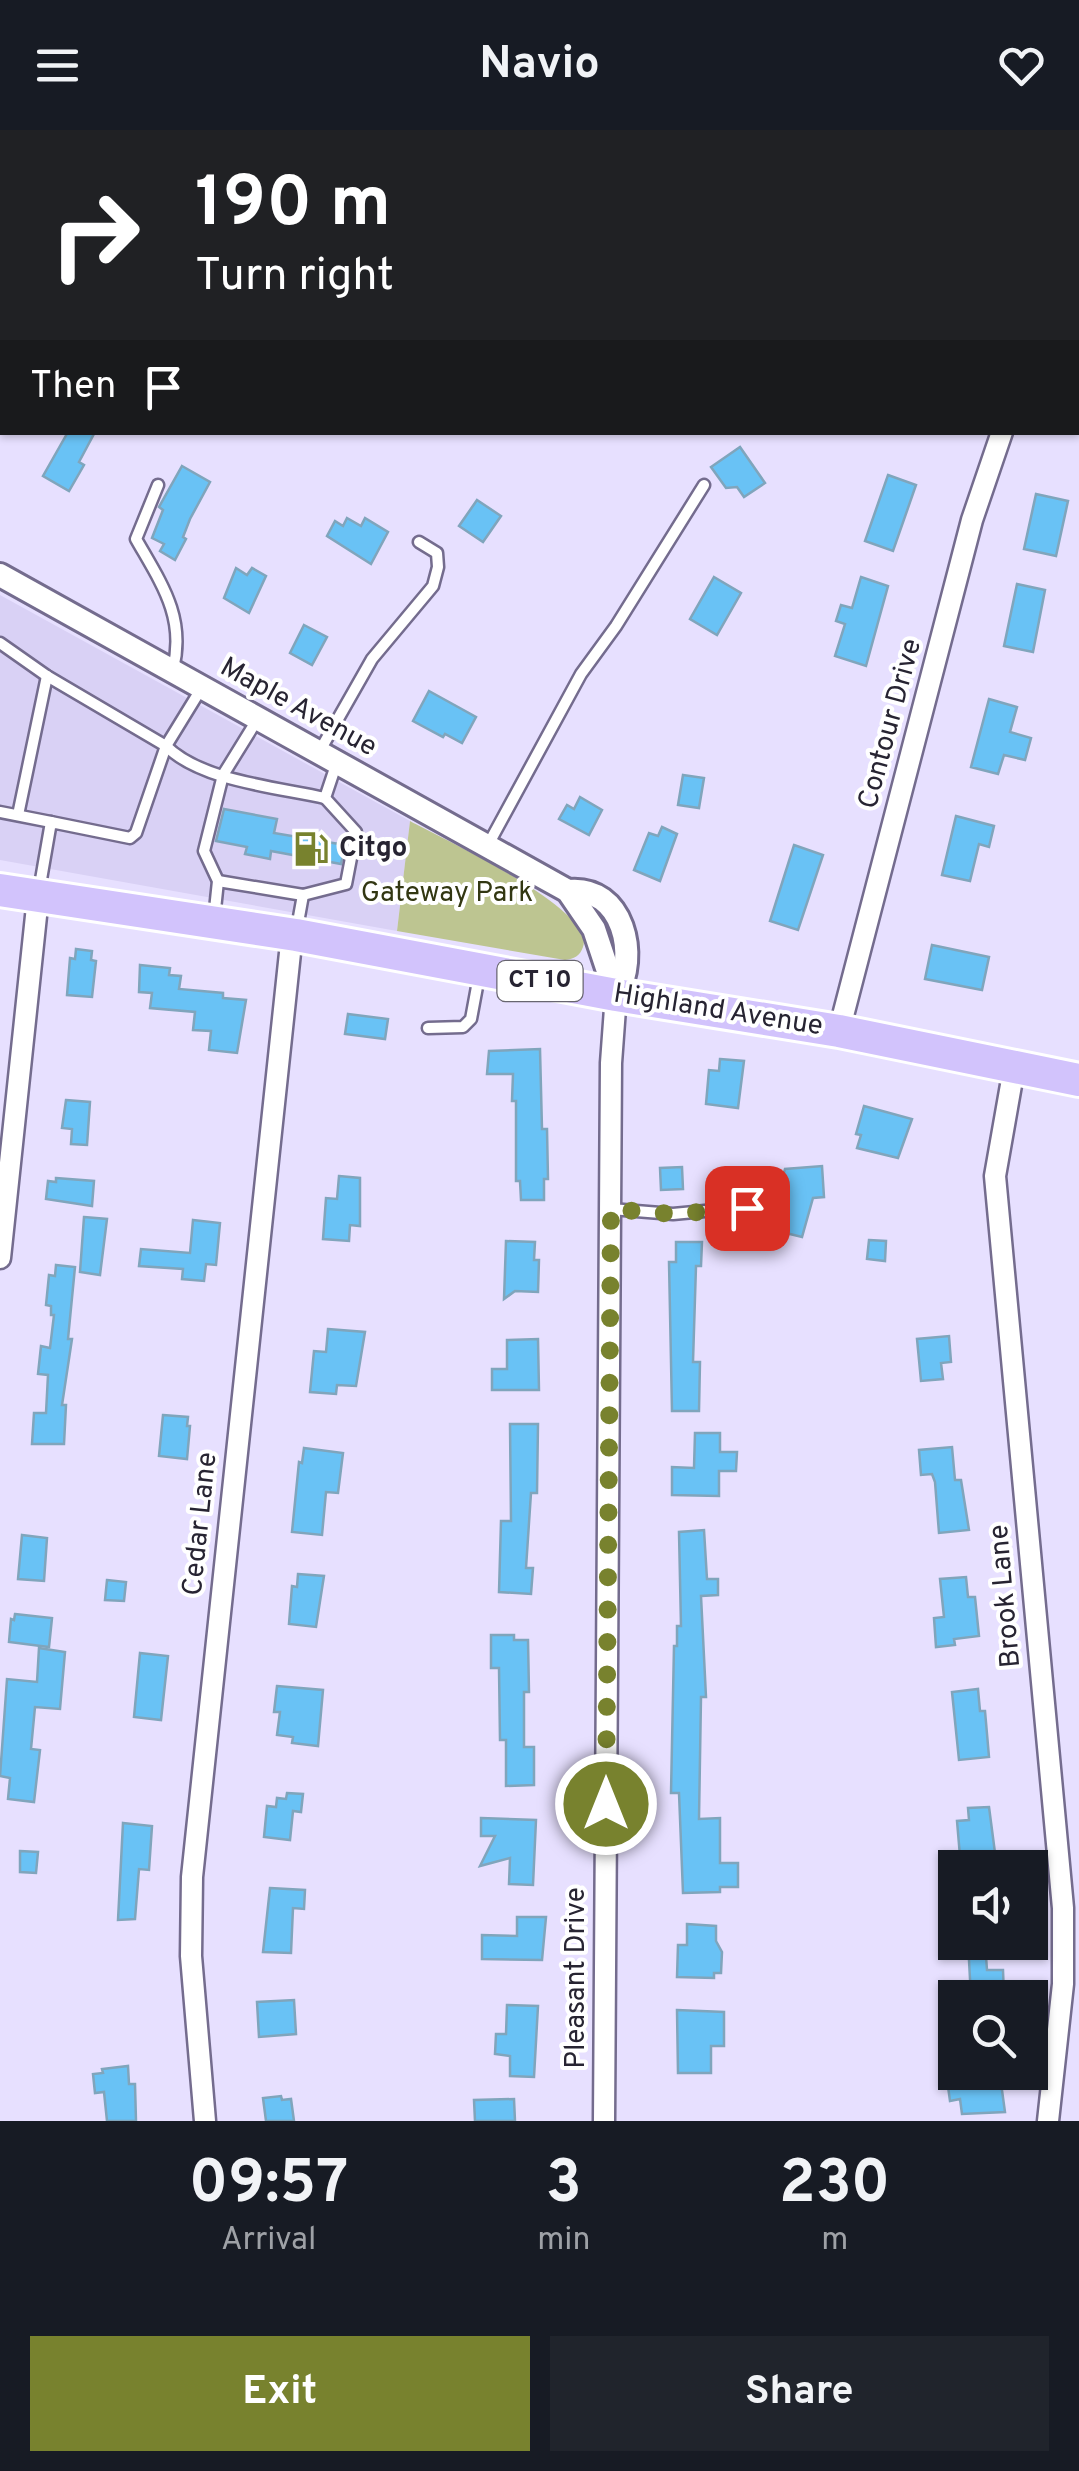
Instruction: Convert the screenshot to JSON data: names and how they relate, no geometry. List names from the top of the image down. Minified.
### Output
{"streets":{"highway":["CT 10","Highland Avenue"],"street":["Maple Avenue","Contour Drive","Cedar Lane","Brook Lane","Pleasant Drive"]},"crossings":[["Maple Avenue","Highland Avenue"],["Maple Avenue","Pleasant Drive"],["Contour Drive","Highland Avenue"],["Highland Avenue","Cedar Lane"],["Highland Avenue","Brook Lane"],["Highland Avenue","Pleasant Drive"]],"parks":["Gateway Park"],"places":{"fuel station":["Citgo"]},"page":{"header":"Navio","turn":["190 m","Turn right"],"then":"Then","eta":["09:57","Arrival","3","min","230","m"],"buttons":["Exit","Share"]}}
